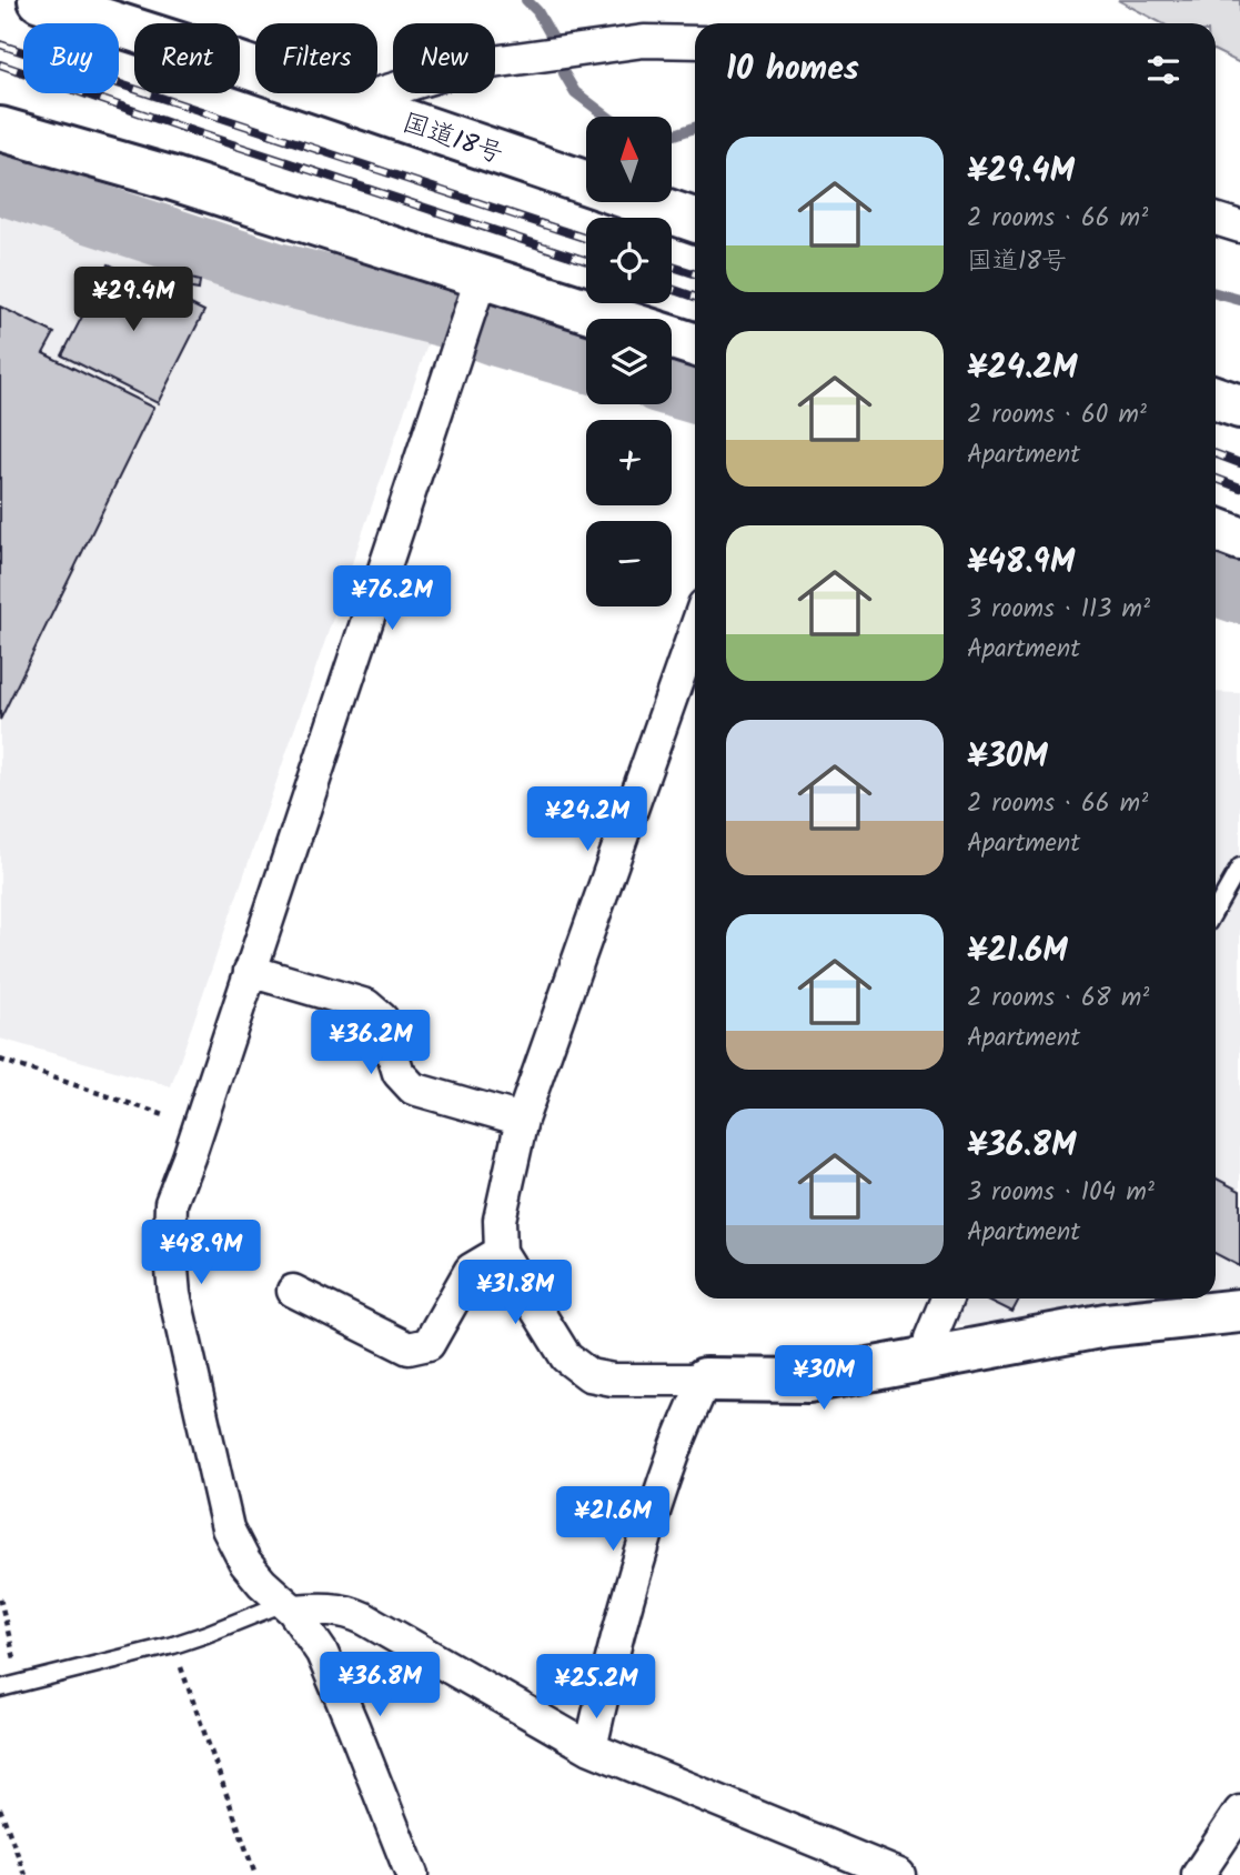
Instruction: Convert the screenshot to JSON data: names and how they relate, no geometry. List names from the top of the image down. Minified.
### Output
{"streets":{"main road":["国道18号"]},"north":"top","page":{"chip":["Buy","Rent","Filters","New"],"heading":"10 homes","map_buttons":["+","−"],"list":[{"name":"¥29.4M","note":"2 rooms · 66 m² · 国道18号"},{"name":"¥24.2M","note":"2 rooms · 60 m² · Apartment"},{"name":"¥48.9M","note":"3 rooms · 113 m² · Apartment"},{"name":"¥30M","note":"2 rooms · 66 m² · Apartment"},{"name":"¥21.6M","note":"2 rooms · 68 m² · Apartment"},{"name":"¥36.8M","note":"3 rooms · 104 m² · Apartment"}],"price":["¥29.4M","¥76.2M","¥24.2M","¥36.2M","¥48.9M","¥31.8M","¥30M","¥21.6M","¥36.8M","¥25.2M"]}}
